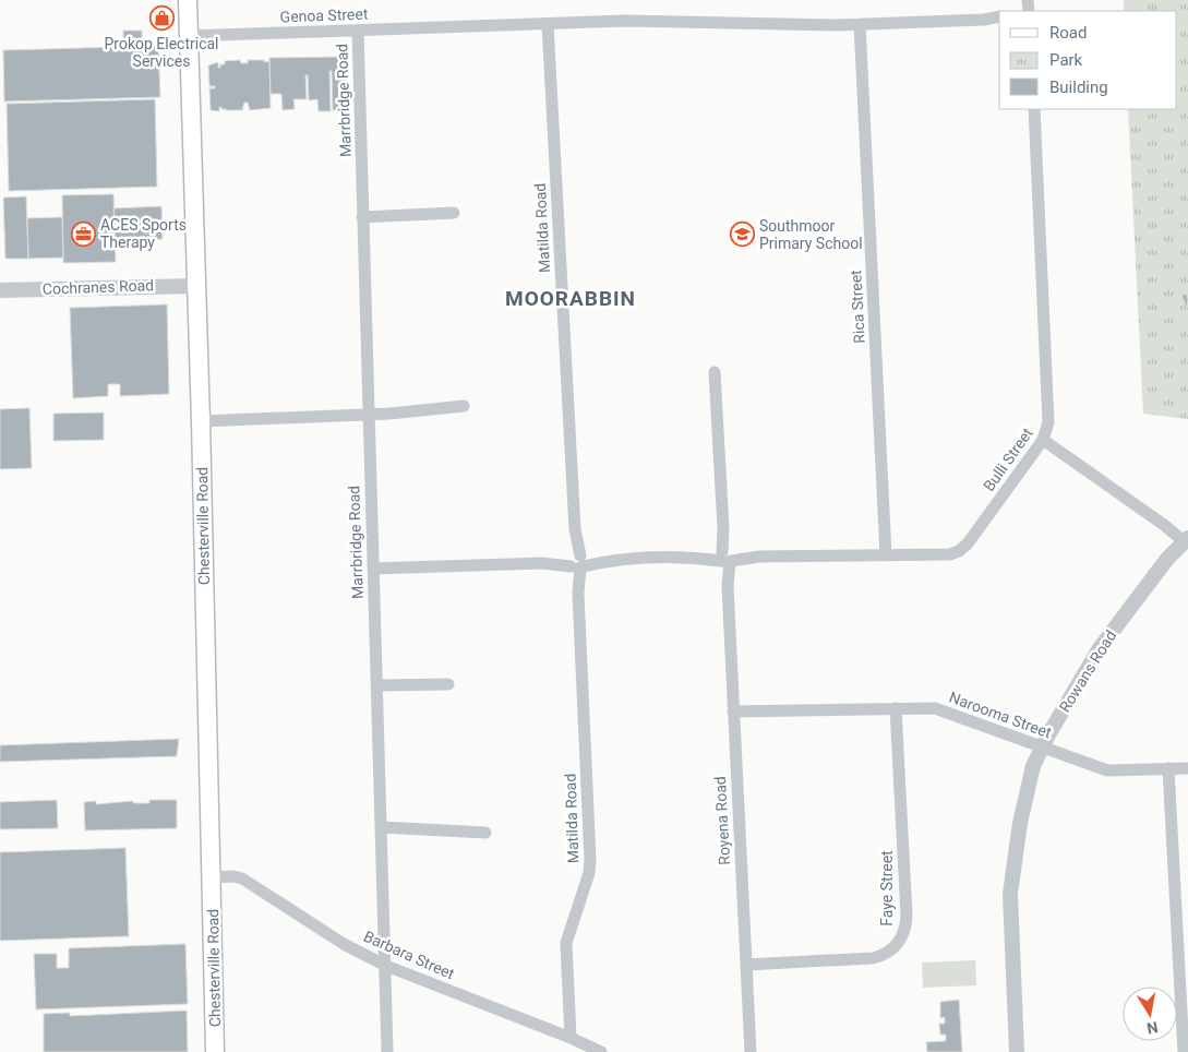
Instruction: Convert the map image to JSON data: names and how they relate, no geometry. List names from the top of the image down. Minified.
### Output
{"streets":{"main road":["Chesterville Road"],"street":["Genoa Street","Marrbridge Road","Matilda Road","Cochranes Road","Rica Street","Bulli Street","Rowans Road","Narooma Street","Royena Road","Faye Street","Barbara Street"]},"crossings":[["Genoa Street","Marrbridge Road"],["Genoa Street","Matilda Road"],["Genoa Street","Rica Street"],["Genoa Street","Chesterville Road"],["Marrbridge Road","Bulli Street"],["Marrbridge Road","Barbara Street"],["Matilda Road","Bulli Street"],["Matilda Road","Barbara Street"],["Cochranes Road","Chesterville Road"],["Rica Street","Bulli Street"],["Bulli Street","Royena Road"],["Chesterville Road","Barbara Street"],["Rowans Road","Narooma Street"],["Narooma Street","Royena Road"],["Narooma Street","Faye Street"],["Royena Road","Faye Street"]],"districts":["MOORABBIN"],"places":{"shop":["Prokop Electrical Services"],"office":["ACES Sports Therapy"],"school or university":["Southmoor Primary School"]},"legend":["Road","Park","Building"],"north":"bottom"}
